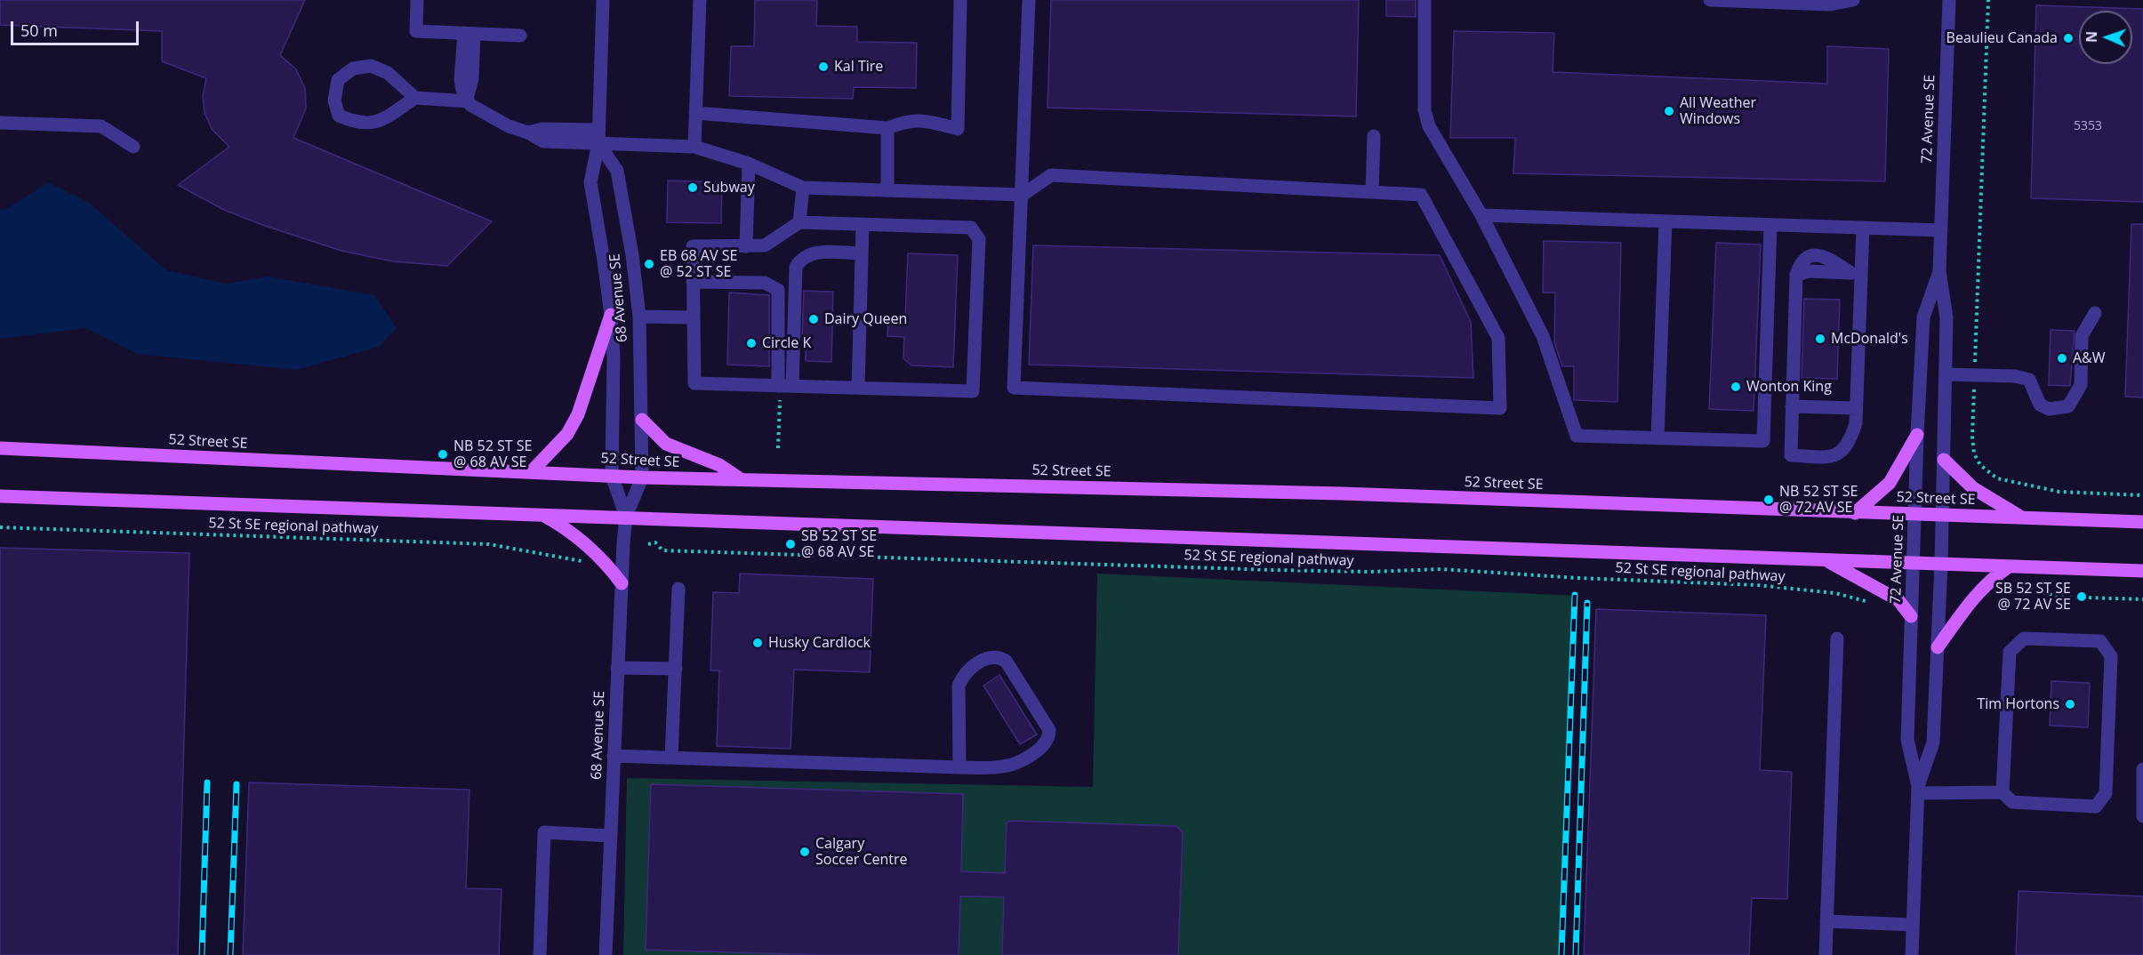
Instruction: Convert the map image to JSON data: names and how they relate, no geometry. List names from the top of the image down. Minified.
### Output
{"streets":{"main road":["52 Street SE"],"street":["72 Avenue SE","68 Avenue SE"],"path":["52 St SE regional pathway"]},"crossings":[["72 Avenue SE","52 Street SE"],["68 Avenue SE","52 Street SE"]],"places":["Beaulieu Canada","Kal Tire","All Weather Windows","Subway","EB 68 AV SE @ 52 ST SE","Dairy Queen","McDonald's","Circle K","A&W","Wonton King","NB 52 ST SE @ 68 AV SE","NB 52 ST SE @ 72 AV SE","SB 52 ST SE @ 68 AV SE","SB 52 ST SE @ 72 AV SE","Husky Cardlock","Tim Hortons","Calgary Soccer Centre"],"house_numbers":["5353"],"scale_bar":"50 m","north":"left"}
